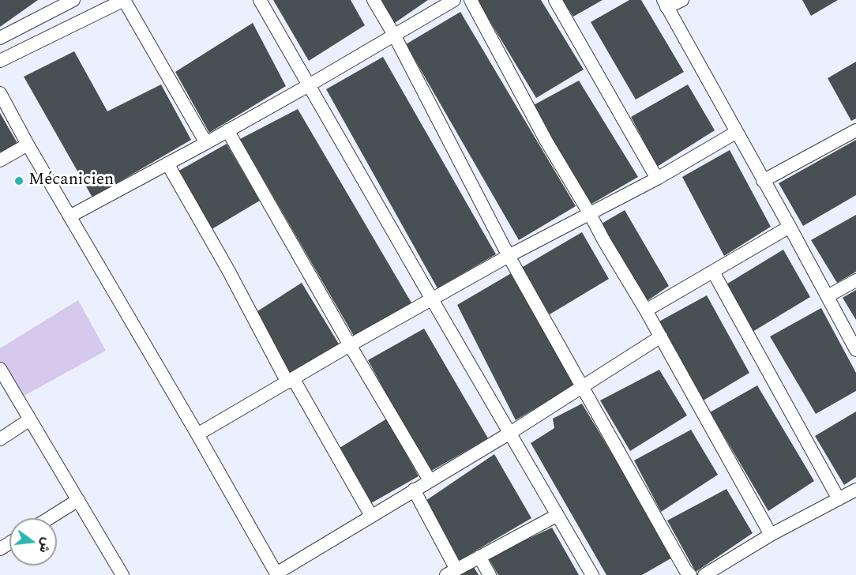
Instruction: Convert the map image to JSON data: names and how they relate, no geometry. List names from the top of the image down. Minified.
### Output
{"places":["Mécanicien"],"north":"right"}
